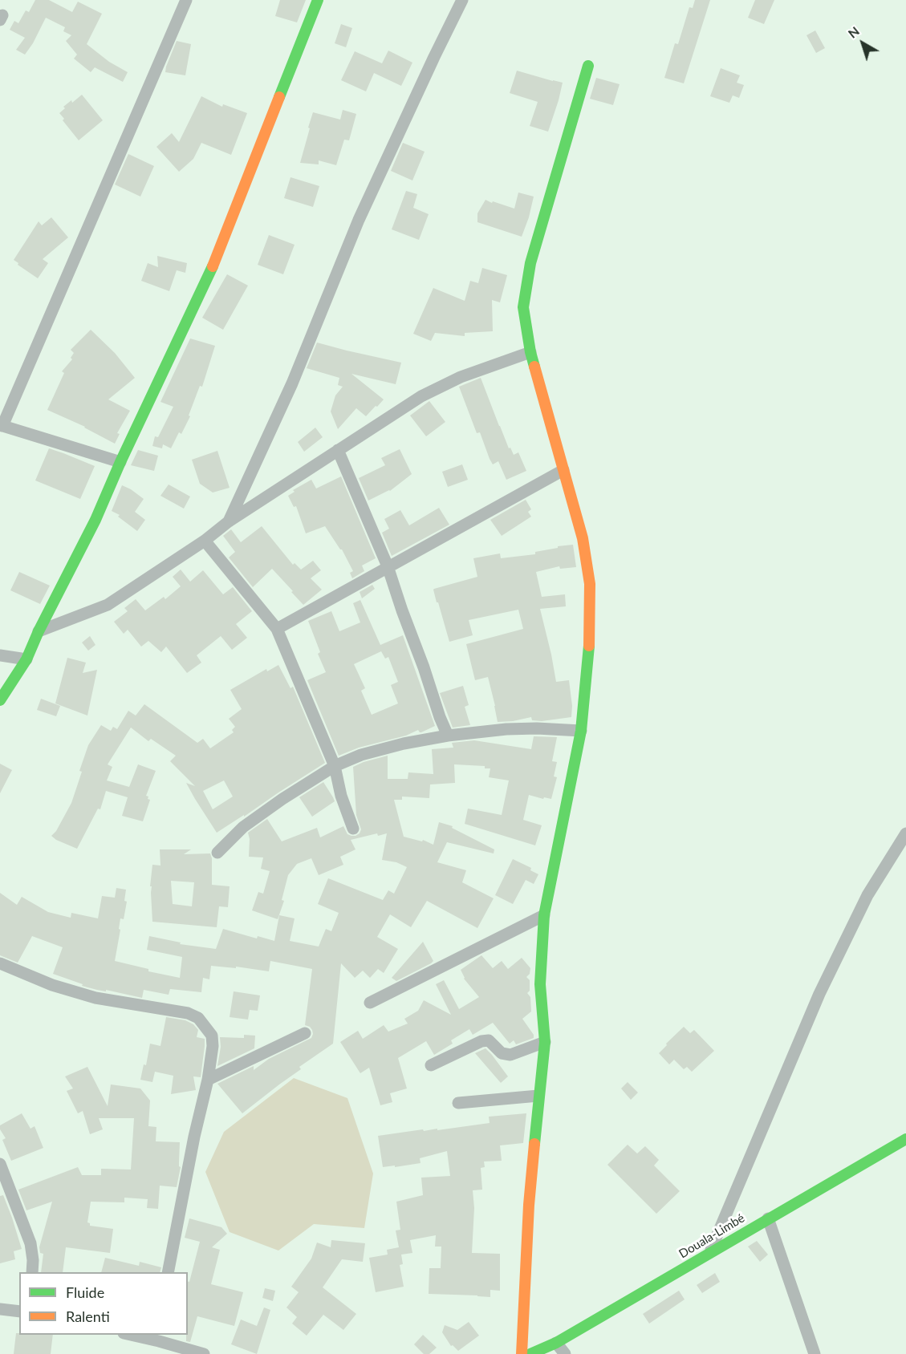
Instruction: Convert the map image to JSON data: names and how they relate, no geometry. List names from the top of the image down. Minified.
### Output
{"streets":{"main road":["Douala-Limbé"]},"legend":["Fluide","Ralenti"],"north":"top left"}
